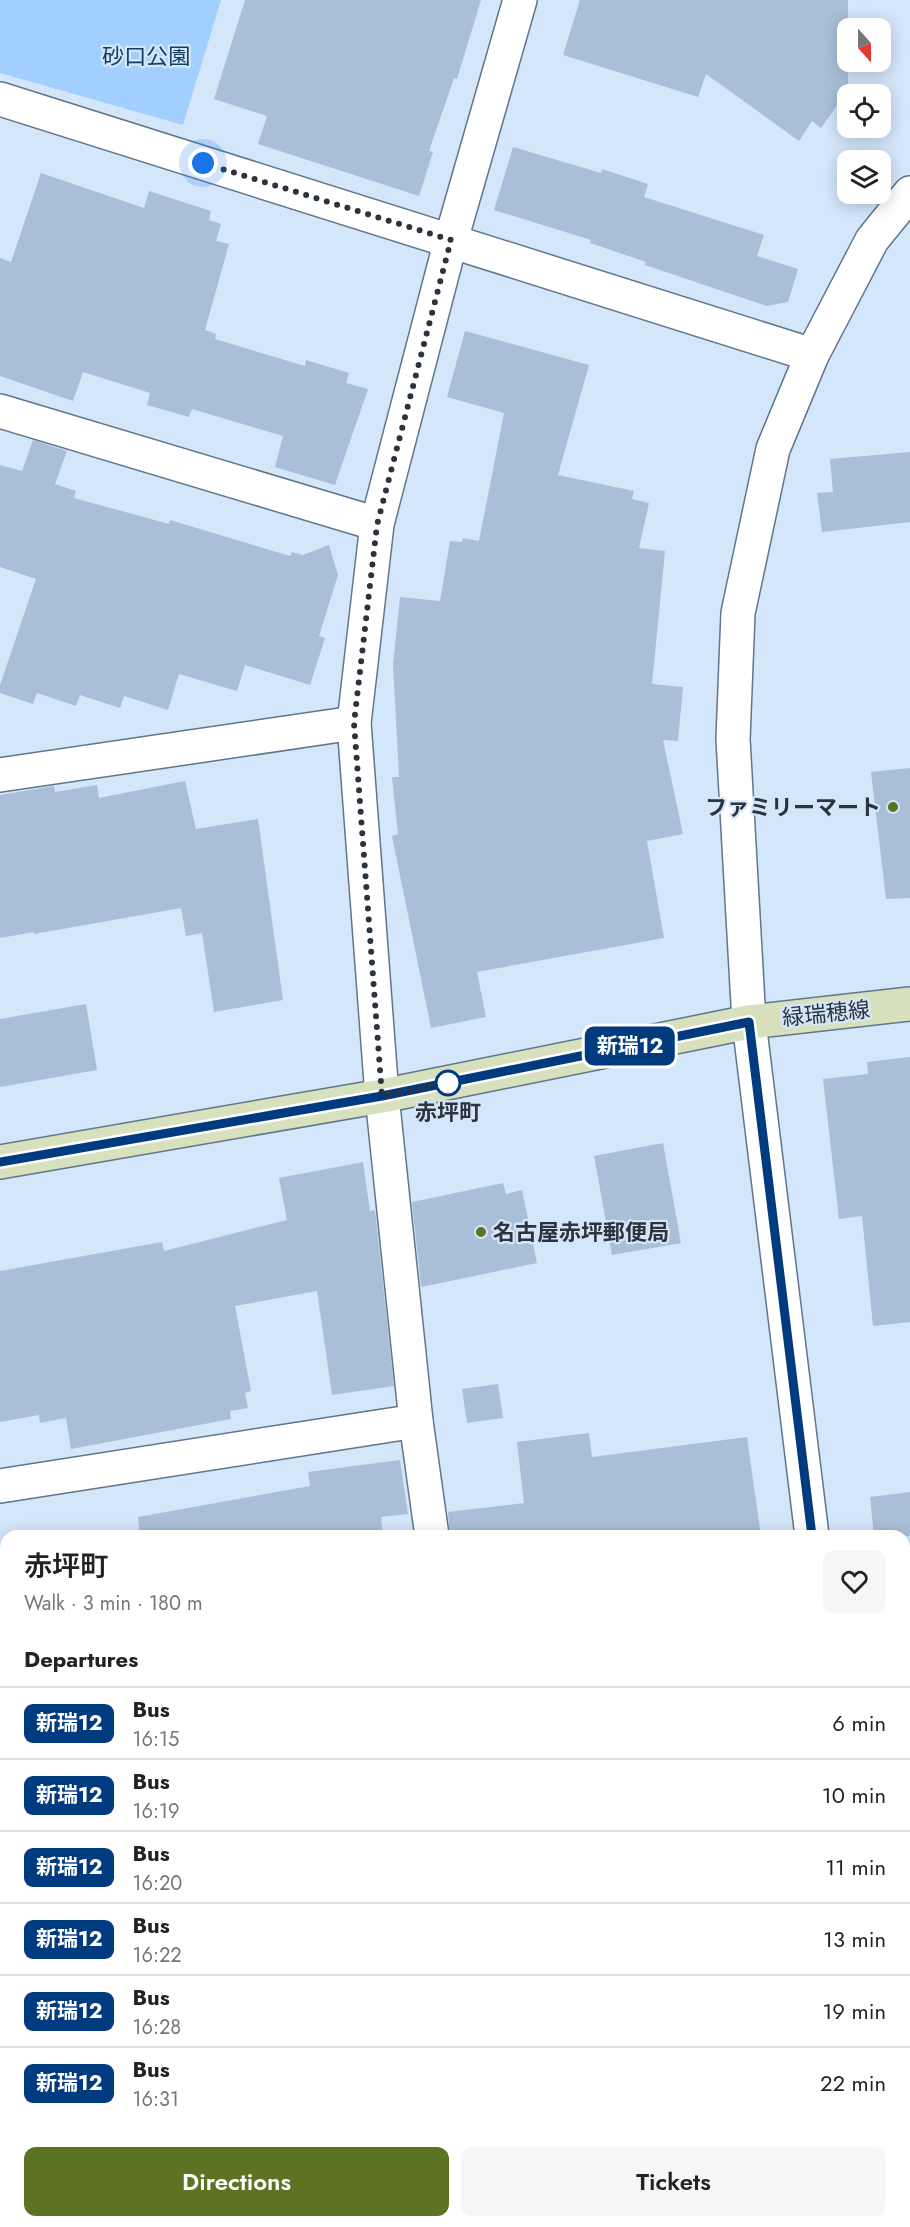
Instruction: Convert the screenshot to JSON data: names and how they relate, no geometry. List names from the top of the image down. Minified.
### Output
{"streets":{"main road":["緑瑞穂線"]},"parks":["砂口公園"],"places":["ファミリーマート","赤坪町","名古屋赤坪郵便局"],"lines":["bus line 新瑞12"],"north":"bottom","page":{"on_map":"新瑞12","heading":[["赤坪町","Walk · 3 min · 180 m"],"Departures"],"list":[{"mark":"新瑞12","name":"Bus","note":"16:15","value":"6 min"},{"mark":"新瑞12","name":"Bus","note":"16:19","value":"10 min"},{"mark":"新瑞12","name":"Bus","note":"16:20","value":"11 min"},{"mark":"新瑞12","name":"Bus","note":"16:22","value":"13 min"},{"mark":"新瑞12","name":"Bus","note":"16:28","value":"19 min"},{"mark":"新瑞12","name":"Bus","note":"16:31","value":"22 min"}],"buttons":["Directions","Tickets"]}}
